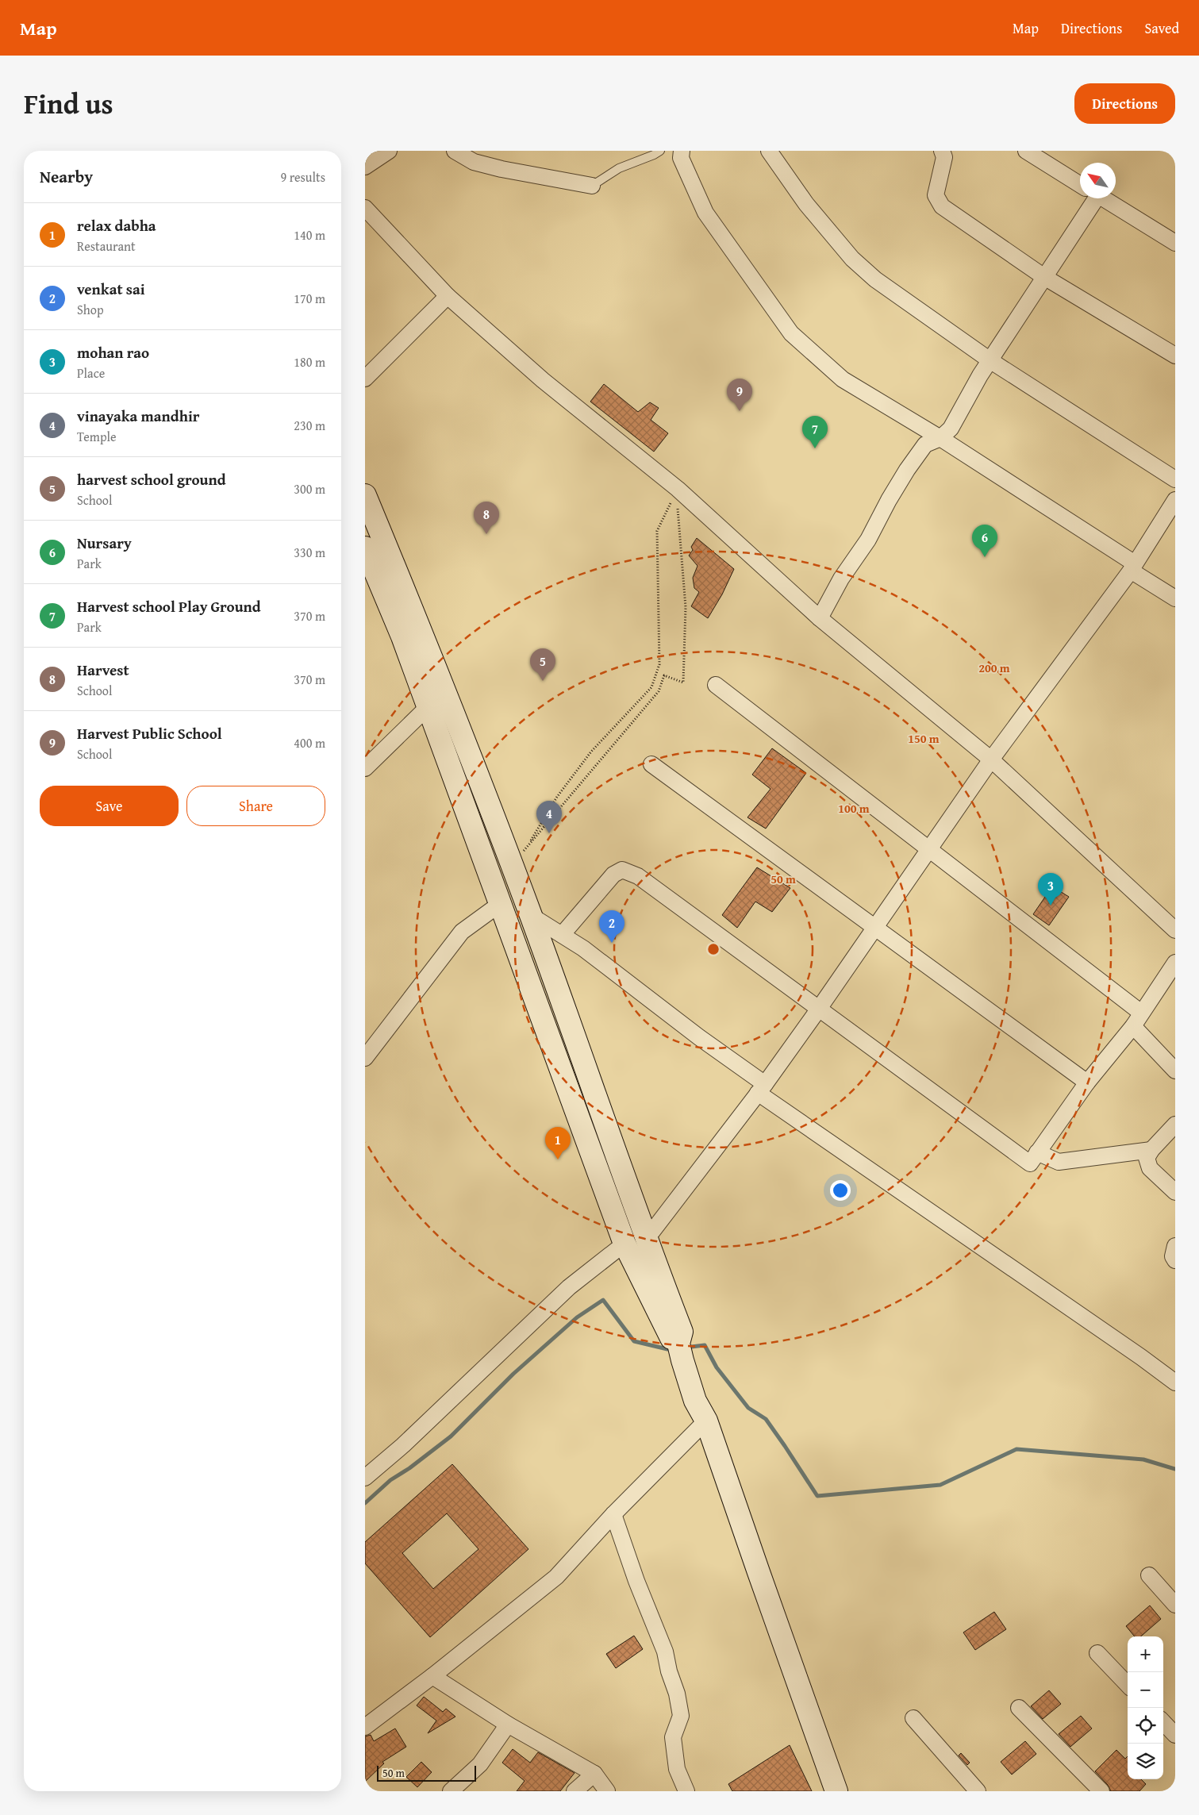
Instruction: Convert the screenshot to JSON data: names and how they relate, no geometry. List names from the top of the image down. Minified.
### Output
{"scale_bar":"50 m","north":"top left","page":{"header":"Map","nav":["Map","Directions","Saved"],"title":"Find us","buttons":["Directions",["Save","Share"]],"heading":["Nearby","9 results"],"list":[{"mark":"1","name":"relax dabha","note":"Restaurant","value":"140 m"},{"mark":"2","name":"venkat sai","note":"Shop","value":"170 m"},{"mark":"3","name":"mohan rao","note":"Place","value":"180 m"},{"mark":"4","name":"vinayaka mandhir","note":"Temple","value":"230 m"},{"mark":"5","name":"harvest school ground","note":"School","value":"300 m"},{"mark":"6","name":"Nursary","note":"Park","value":"330 m"},{"mark":"7","name":"Harvest school Play Ground","note":"Park","value":"370 m"},{"mark":"8","name":"Harvest","note":"School","value":"370 m"},{"mark":"9","name":"Harvest Public School","note":"School","value":"400 m"}],"pins":["9","7","8","6","5","4","3","2","1"],"map_buttons":["+","−"],"scale":"50 m"},"rings":["200 m","150 m","100 m","50 m"]}
